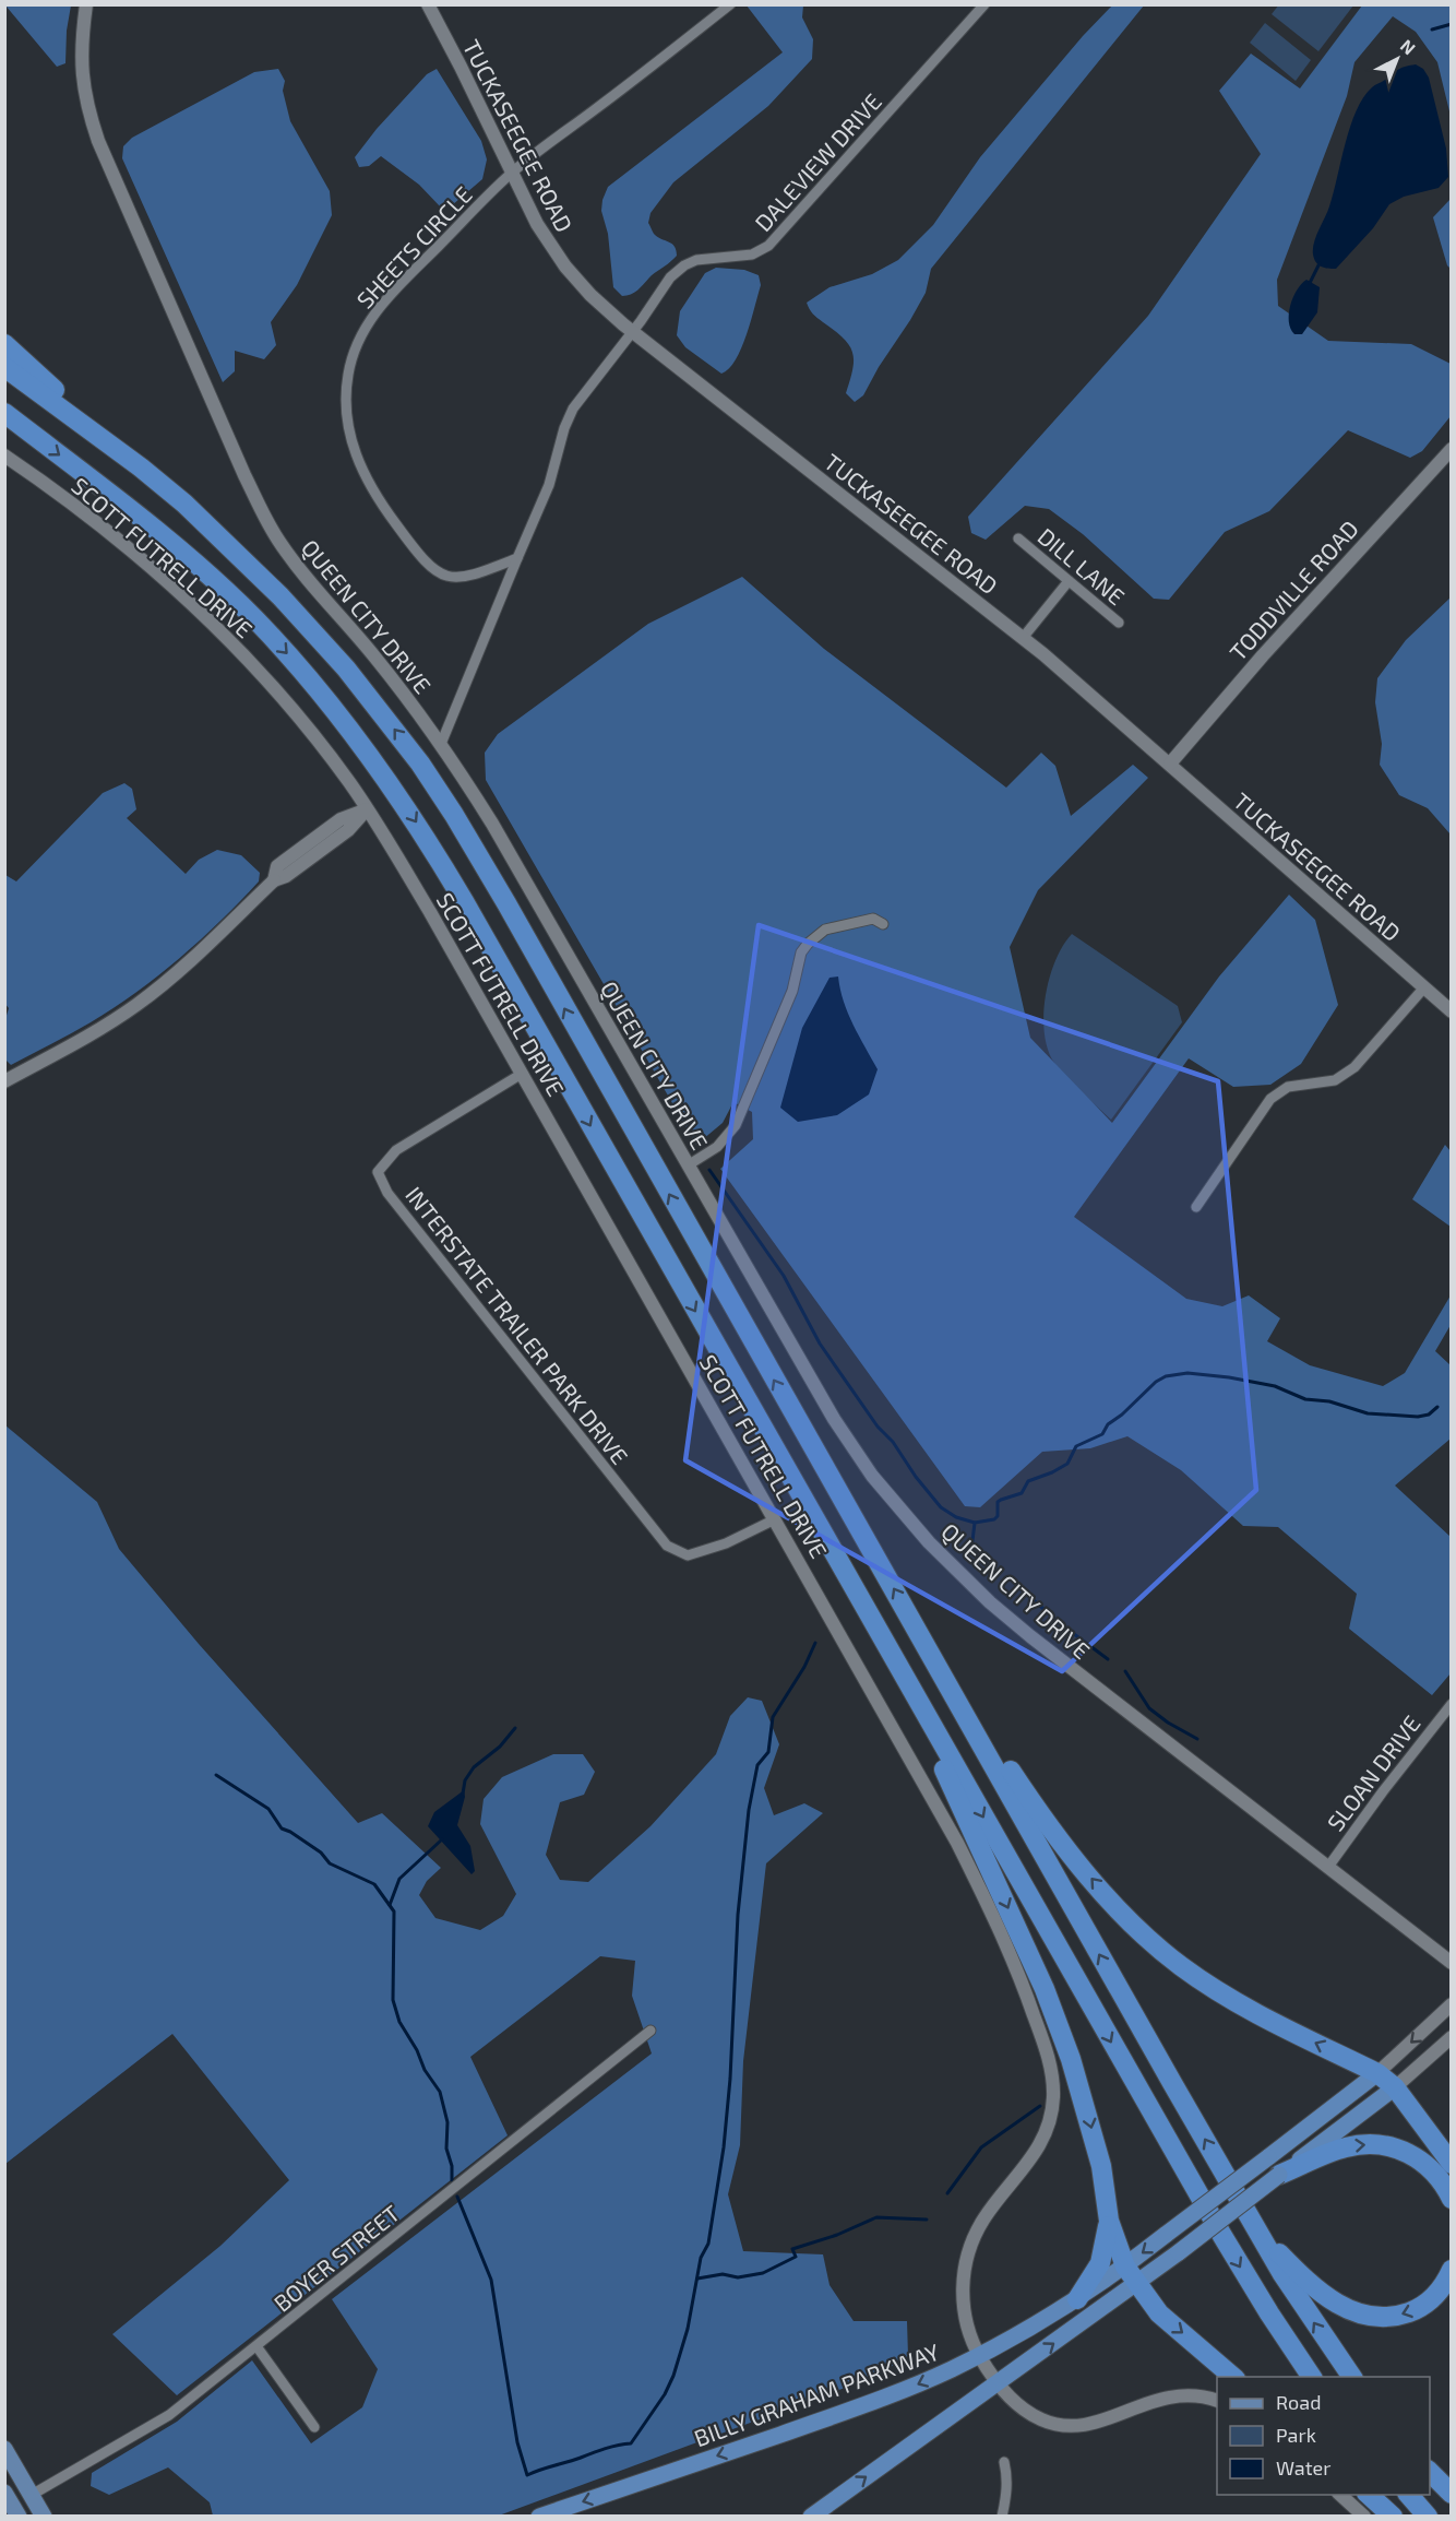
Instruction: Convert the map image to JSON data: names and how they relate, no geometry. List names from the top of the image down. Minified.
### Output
{"streets":{"highway":["BILLY GRAHAM PARKWAY"],"street":["TUCKASEEGEE ROAD","DALEVIEW DRIVE","SHEETS CIRCLE","SCOTT FUTRELL DRIVE","DILL LANE","TODDVILLE ROAD","QUEEN CITY DRIVE","INTERSTATE TRAILER PARK DRIVE","SLOAN DRIVE","BOYER STREET"]},"crossings":[["TUCKASEEGEE ROAD","DALEVIEW DRIVE"],["TUCKASEEGEE ROAD","SHEETS CIRCLE"],["TUCKASEEGEE ROAD","TODDVILLE ROAD"],["SCOTT FUTRELL DRIVE","INTERSTATE TRAILER PARK DRIVE"],["SCOTT FUTRELL DRIVE","BILLY GRAHAM PARKWAY"],["QUEEN CITY DRIVE","SLOAN DRIVE"]],"legend":["Road","Park","Water"],"north":"top right"}
